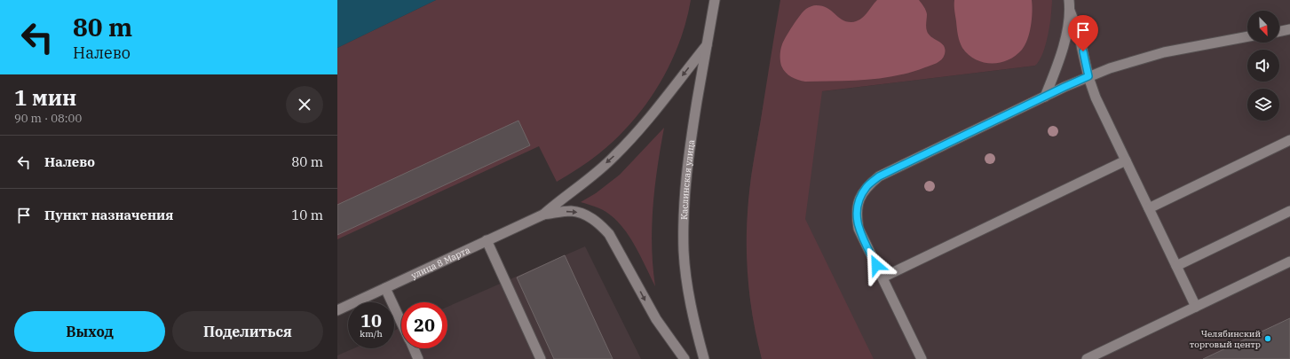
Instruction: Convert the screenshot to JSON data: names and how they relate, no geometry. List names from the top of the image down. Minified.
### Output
{"streets":{"street":["Каслинская улица","улица 8 Марта"]},"places":["Челябинский торговый центр"],"north":"bottom right","page":{"turn":["80 m","Налево"],"heading":["1 мин","90 m · 08:00"],"list":[{"name":"Налево","value":"80 m"},{"name":"Пункт назначения","value":"10 m"}],"speed":"10 km/h","limit":"20","buttons":["Выход","Поделиться"]}}
